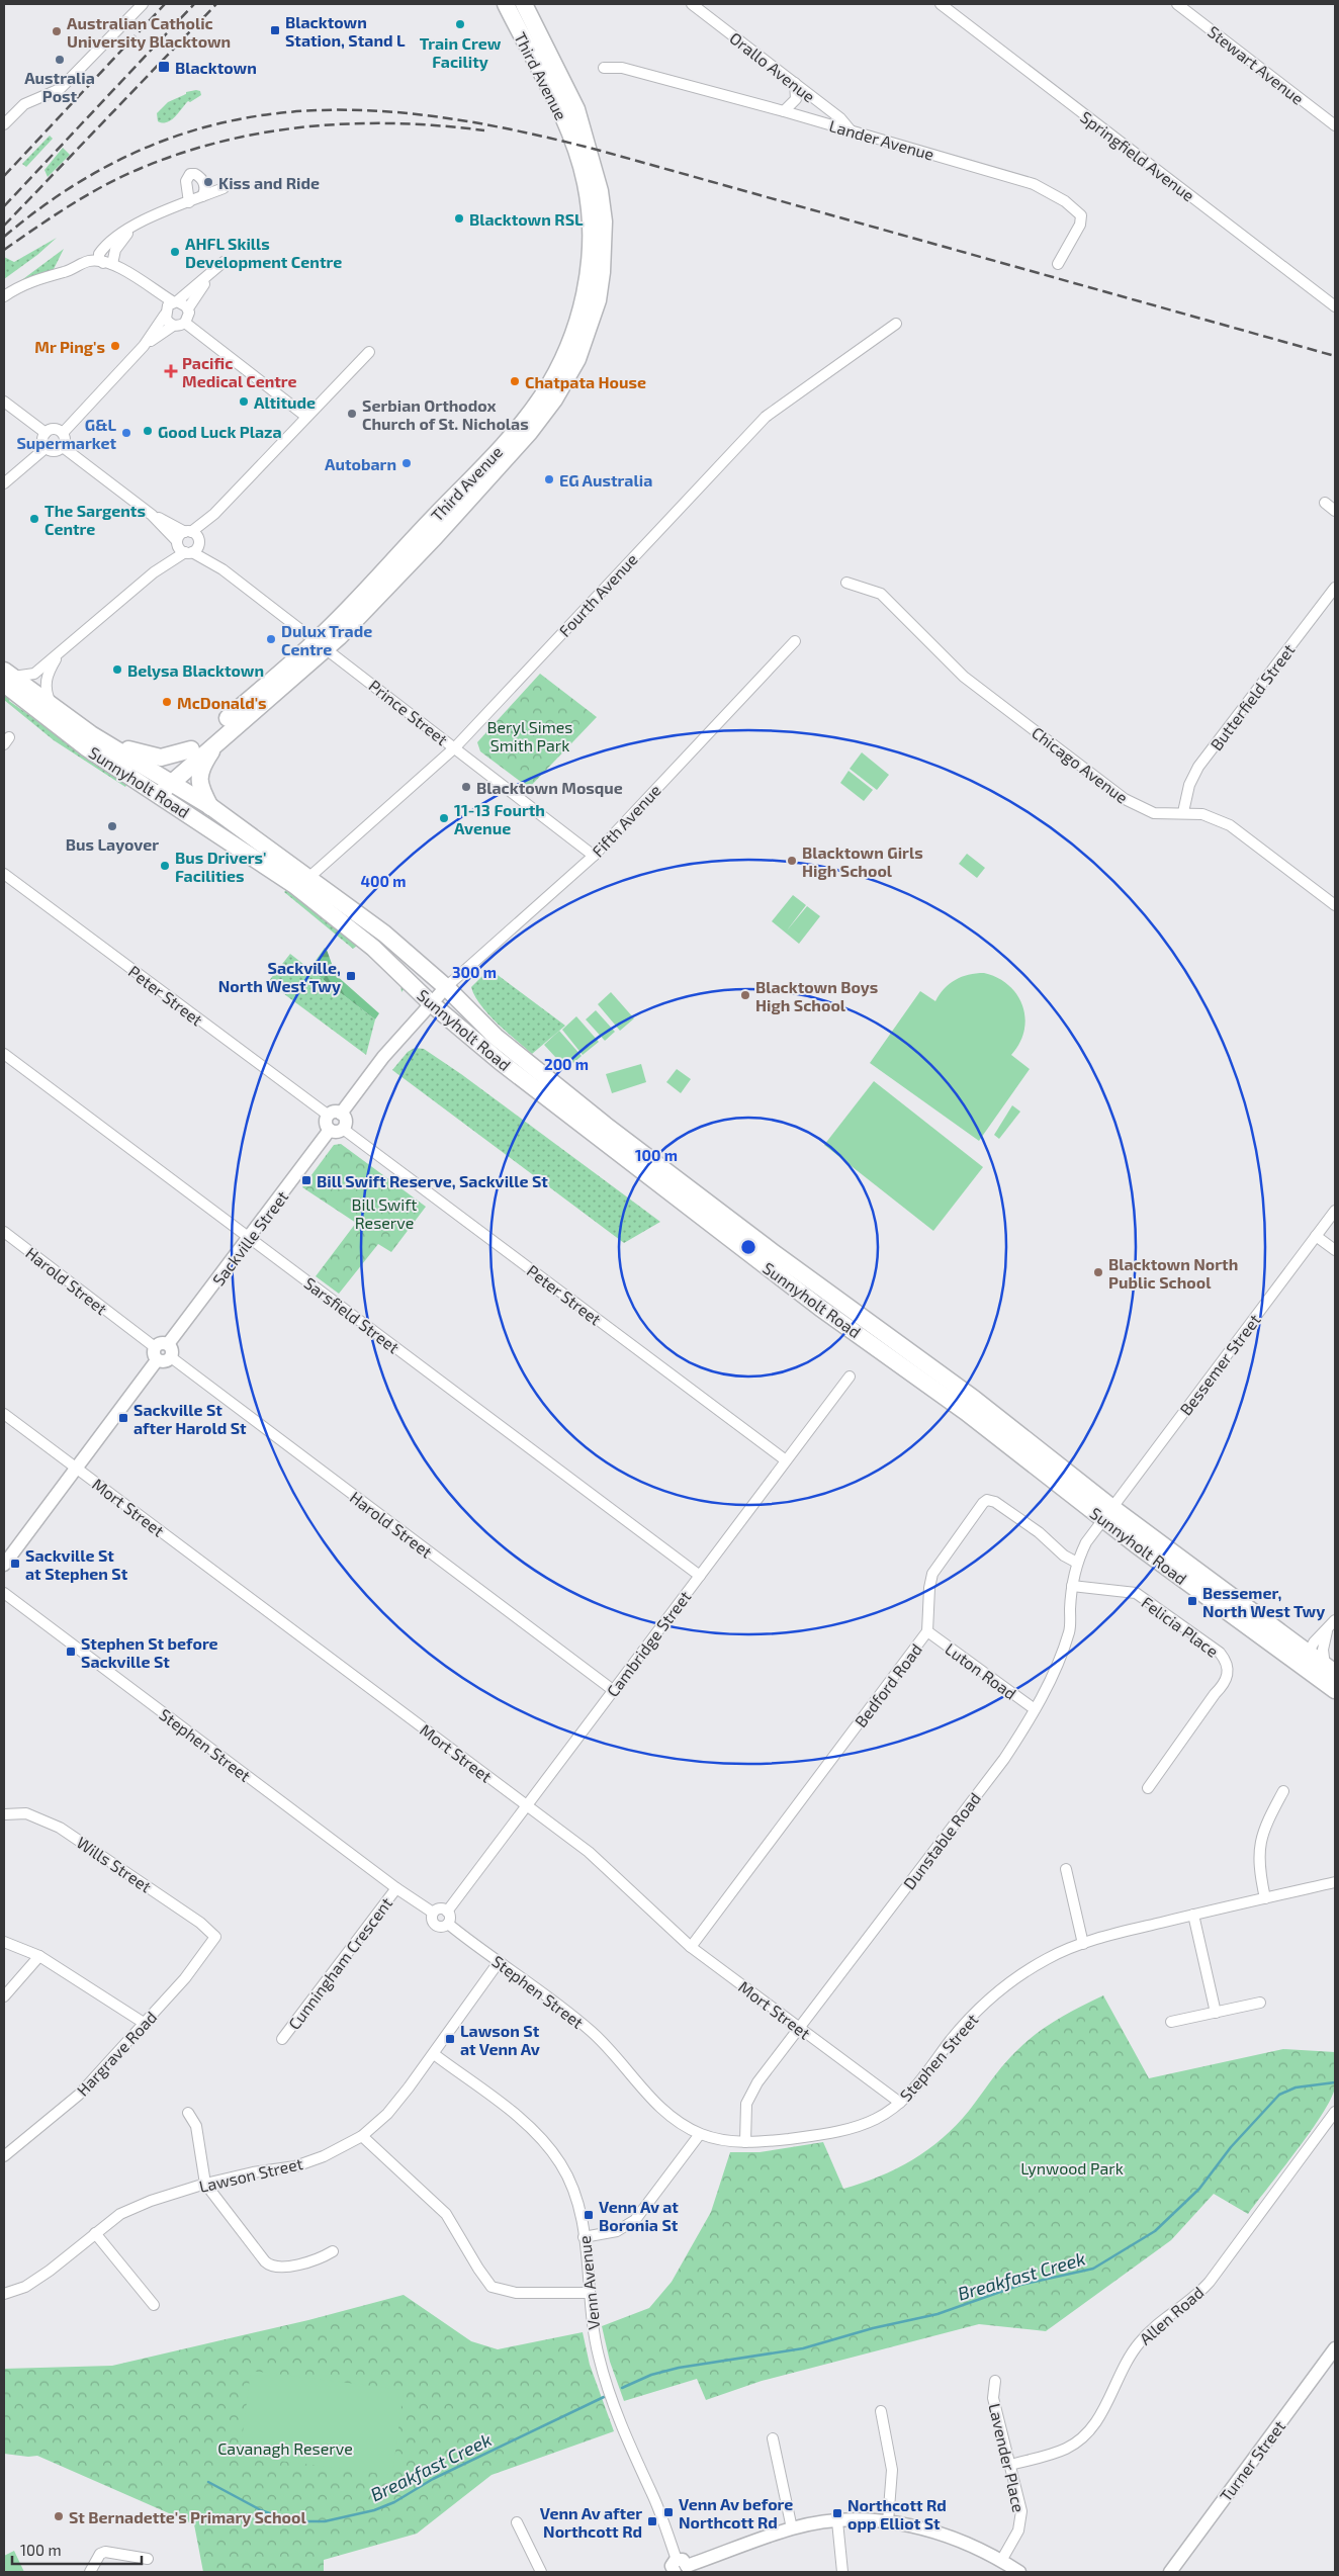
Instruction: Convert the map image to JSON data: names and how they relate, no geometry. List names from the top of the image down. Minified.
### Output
{"streets":{"main road":["Third Avenue","Sunnyholt Road"],"street":["Stewart Avenue","Orallo Avenue","Lander Avenue","Springfield Avenue","Fourth Avenue","Butterfield Street","Prince Street","Chicago Avenue","Fifth Avenue","Peter Street","Sackville Street","Harold Street","Sarsfield Street","Bessemer Street","Mort Street","Felicia Place","Cambridge Street","Luton Road","Bedford Road","Stephen Street","Dunstable Road","Wills Street","Cunningham Crescent","Hargrave Road","Lawson Street","Venn Avenue","Allen Road","Lavender Place","Turner Street"]},"crossings":[["Orallo Avenue","Lander Avenue"],["Third Avenue","Prince Street"],["Third Avenue","Sunnyholt Road"],["Fourth Avenue","Prince Street"],["Fourth Avenue","Sunnyholt Road"],["Butterfield Street","Chicago Avenue"],["Prince Street","Fifth Avenue"],["Sunnyholt Road","Fifth Avenue"],["Sunnyholt Road","Bessemer Street"],["Sunnyholt Road","Dunstable Road"],["Peter Street","Sackville Street"],["Peter Street","Cambridge Street"],["Sackville Street","Harold Street"],["Sackville Street","Sarsfield Street"],["Harold Street","Cambridge Street"],["Sarsfield Street","Cambridge Street"],["Bessemer Street","Dunstable Road"],["Mort Street","Cambridge Street"],["Mort Street","Bedford Road"],["Mort Street","Stephen Street"],["Mort Street","Dunstable Road"],["Felicia Place","Dunstable Road"],["Cambridge Street","Stephen Street"],["Luton Road","Bedford Road"],["Luton Road","Dunstable Road"],["Bedford Road","Dunstable Road"],["Stephen Street","Dunstable Road"],["Stephen Street","Cunningham Crescent"],["Stephen Street","Lawson Street"],["Wills Street","Hargrave Road"],["Lawson Street","Venn Avenue"],["Allen Road","Lavender Place"]],"water":["Breakfast Creek"],"parks":["Beryl Simes Smith Park","Bill Swift Reserve","Lynwood Park","Cavanagh Reserve"],"places":{"other":["Train Crew Facility","Australian Catholic University Blacktown","Australia Post","Kiss and Ride","Blacktown RSL","AHFL Skills Development Centre","Mr Ping's","Chatpata House","Altitude","Serbian Orthodox Church of St. Nicholas","Good Luck Plaza","G&L Supermarket","Autobarn","EG Australia","The Sargents Centre","Dulux Trade Centre","Belysa Blacktown","McDonald's","Blacktown Mosque","11-13 Fourth Avenue","Bus Layover","Blacktown Girls High School","Bus Drivers' Facilities","Blacktown Boys High School","Blacktown North Public School","St Bernadette's Primary School"],"transit":["Blacktown Station, Stand L","Blacktown","Sackville, North West Twy","Bill Swift Reserve, Sackville St","Sackville St after Harold St","Sackville St at Stephen St","Bessemer, North West Twy","Stephen St before Sackville St","Lawson St at Venn Av","Venn Av at Boronia St","Venn Av before Northcott Rd","Northcott Rd opp Elliot St","Venn Av after Northcott Rd"],"health":["Pacific Medical Centre"]},"scale_bar":"100 m","rings":["400 m","300 m","200 m","100 m"]}
